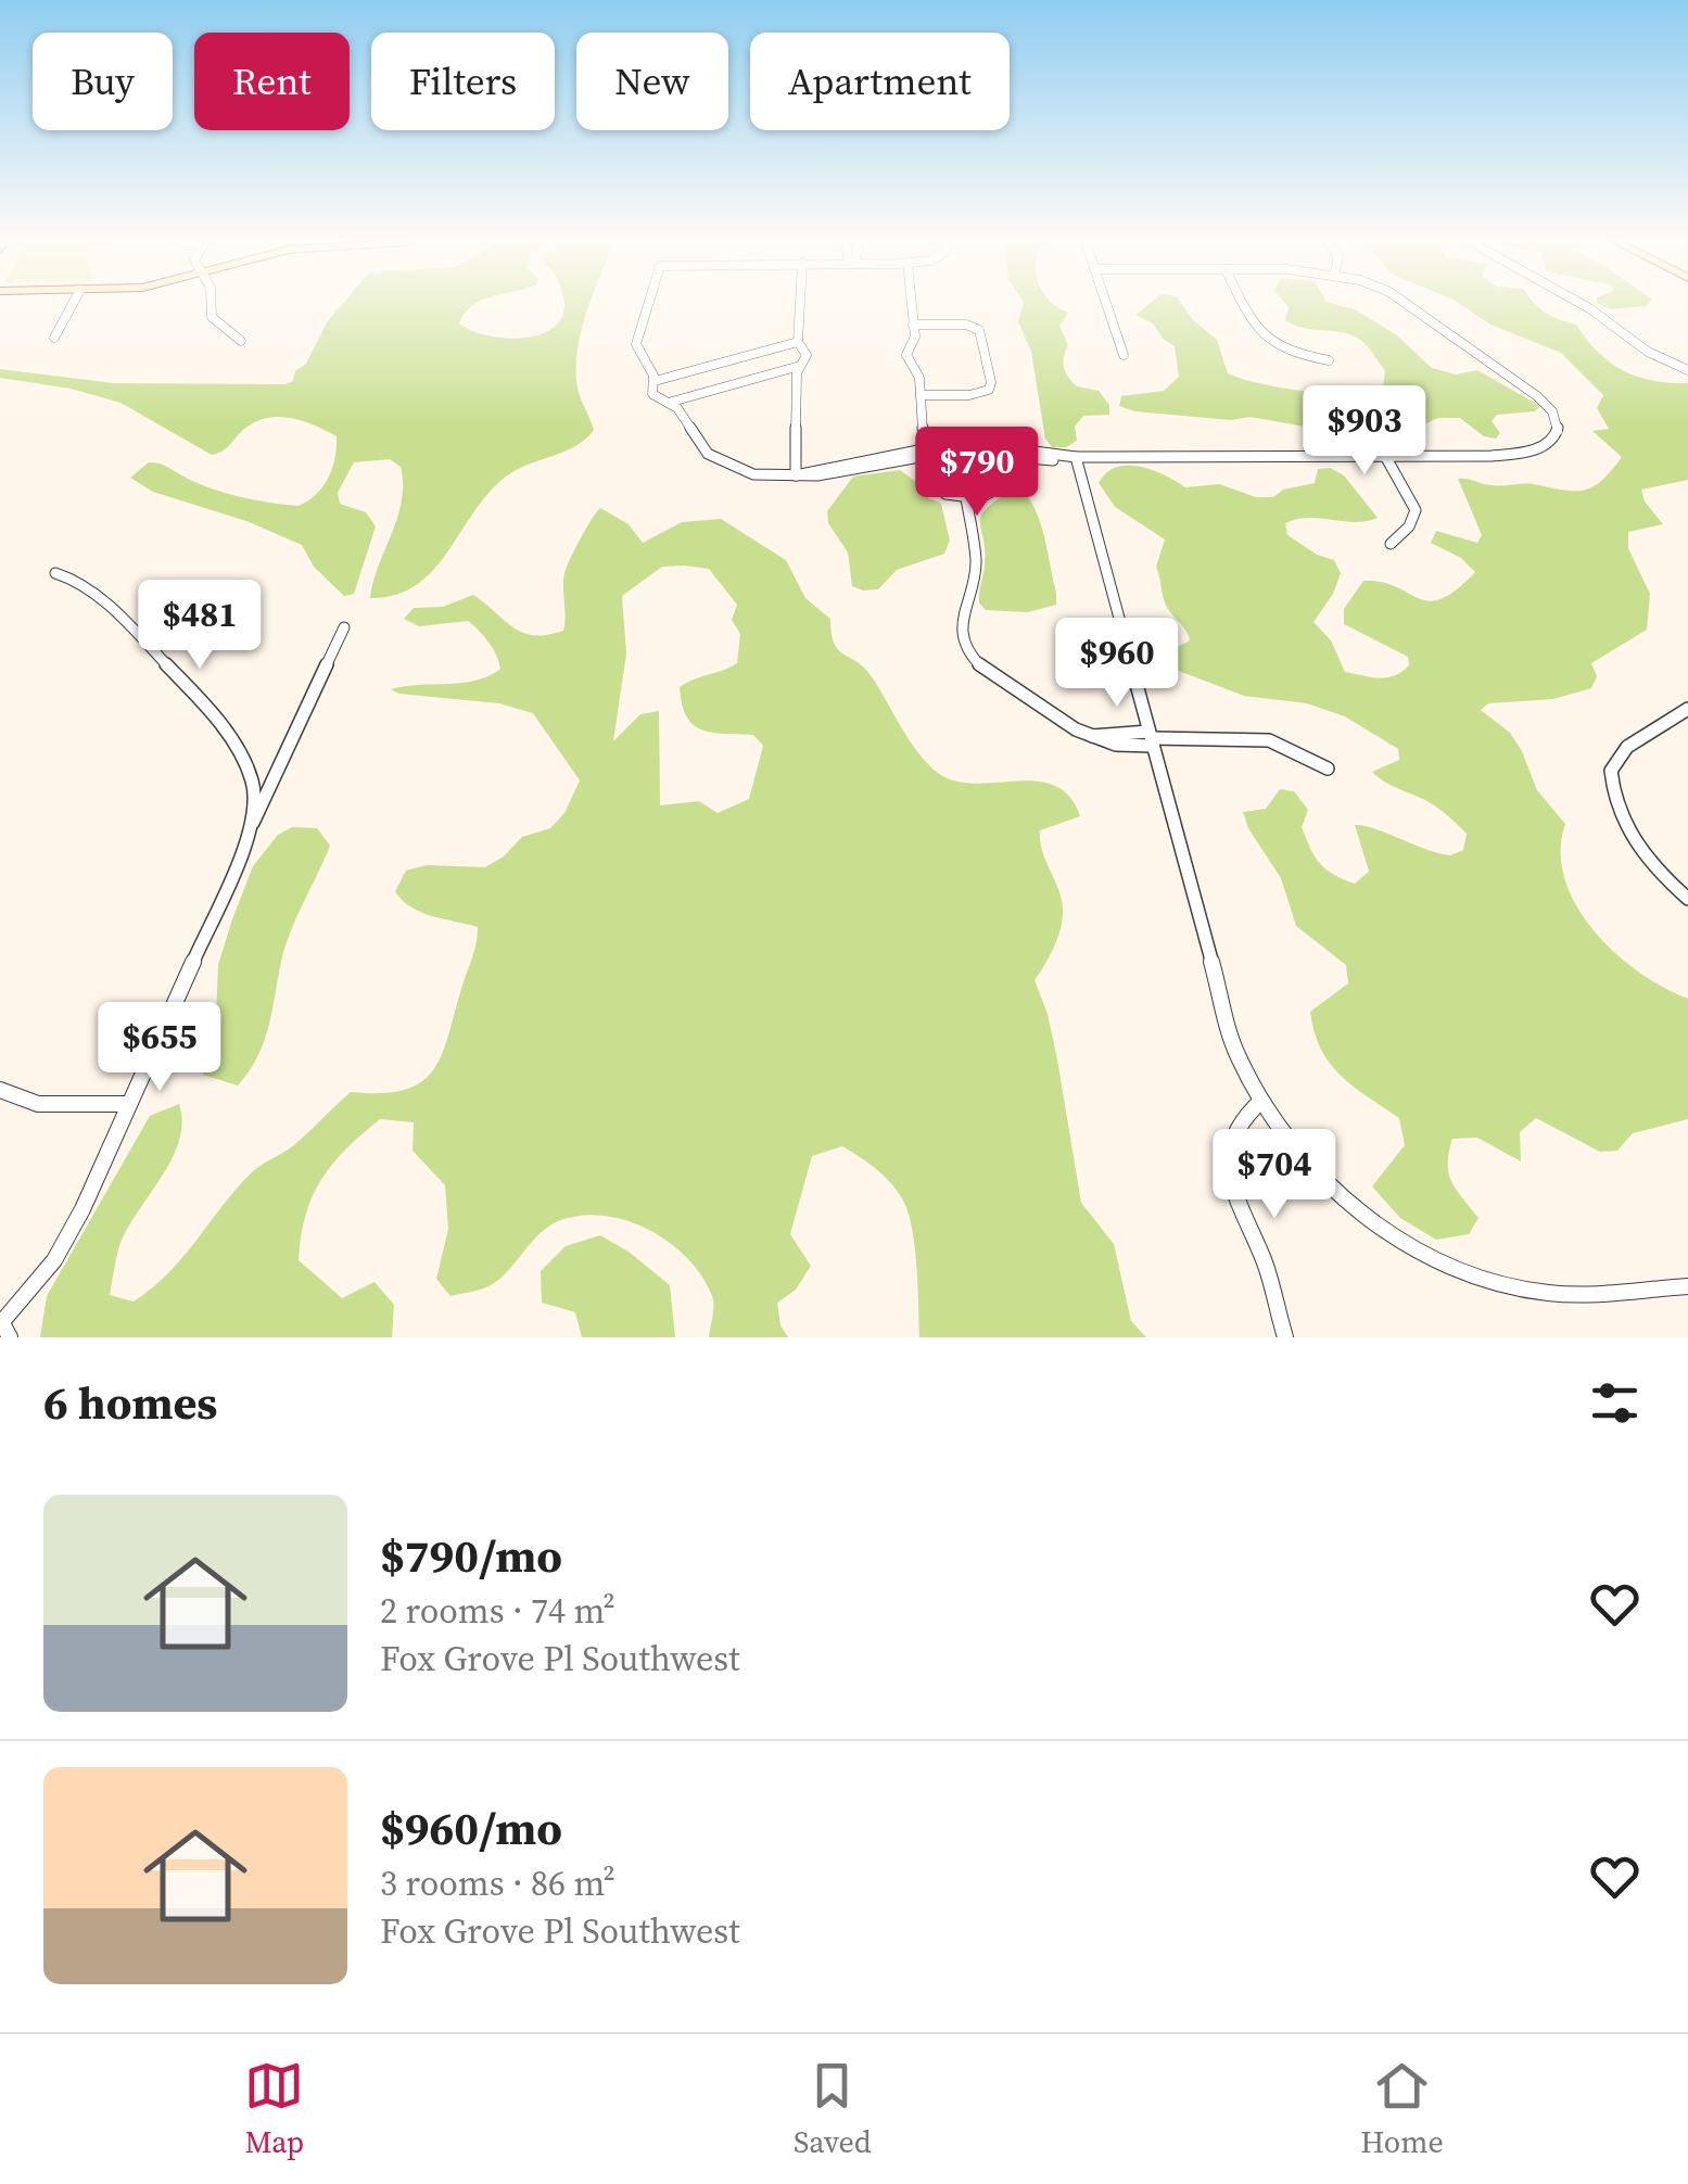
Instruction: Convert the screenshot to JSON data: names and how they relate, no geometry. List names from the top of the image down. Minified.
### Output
{"page":{"chip":["Buy","Rent","Filters","New","Apartment"],"price":["$903","$790","$481","$960","$655","$704"],"heading":"6 homes","list":[{"name":"$790/mo","note":"2 rooms · 74 m² · Fox Grove Pl Southwest"},{"name":"$960/mo","note":"3 rooms · 86 m² · Fox Grove Pl Southwest"}],"tabs":["Map","Saved","Home"]}}
